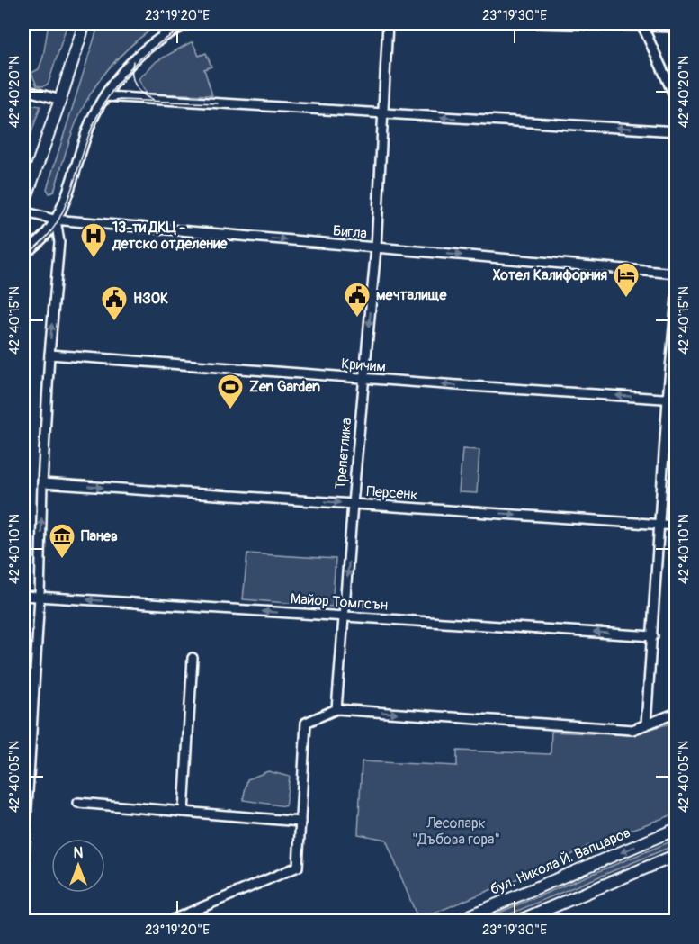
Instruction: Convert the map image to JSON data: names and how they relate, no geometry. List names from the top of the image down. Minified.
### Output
{"streets":{"main road":["бул. Никола Й. Вапцаров"],"street":["Бигла","Кричим","Трепетлика","Персенк","Майор Томпсън"]},"crossings":[["Бигла","Трепетлика"],["Кричим","Трепетлика"],["Трепетлика","Персенк"],["Трепетлика","Майор Томпсън"]],"one_way":["Бигла","Кричим","Трепетлика","Персенк","Майор Томпсън"],"parks":["Лесопарк \"Дъбова гора\""],"places":{"hospital":["13-ти ДКЦ - детско отделение"],"hotel":["Хотел Калифорния"],"public building":["мечталище","НЗОК"],"sports":["Zen Garden"],"museum":["Панев"]},"north":"top","coordinates":["23°19'20\"E","23°19'30\"E","42°40'20\"N","42°40'15\"N","42°40'10\"N","42°40'05\"N"]}
